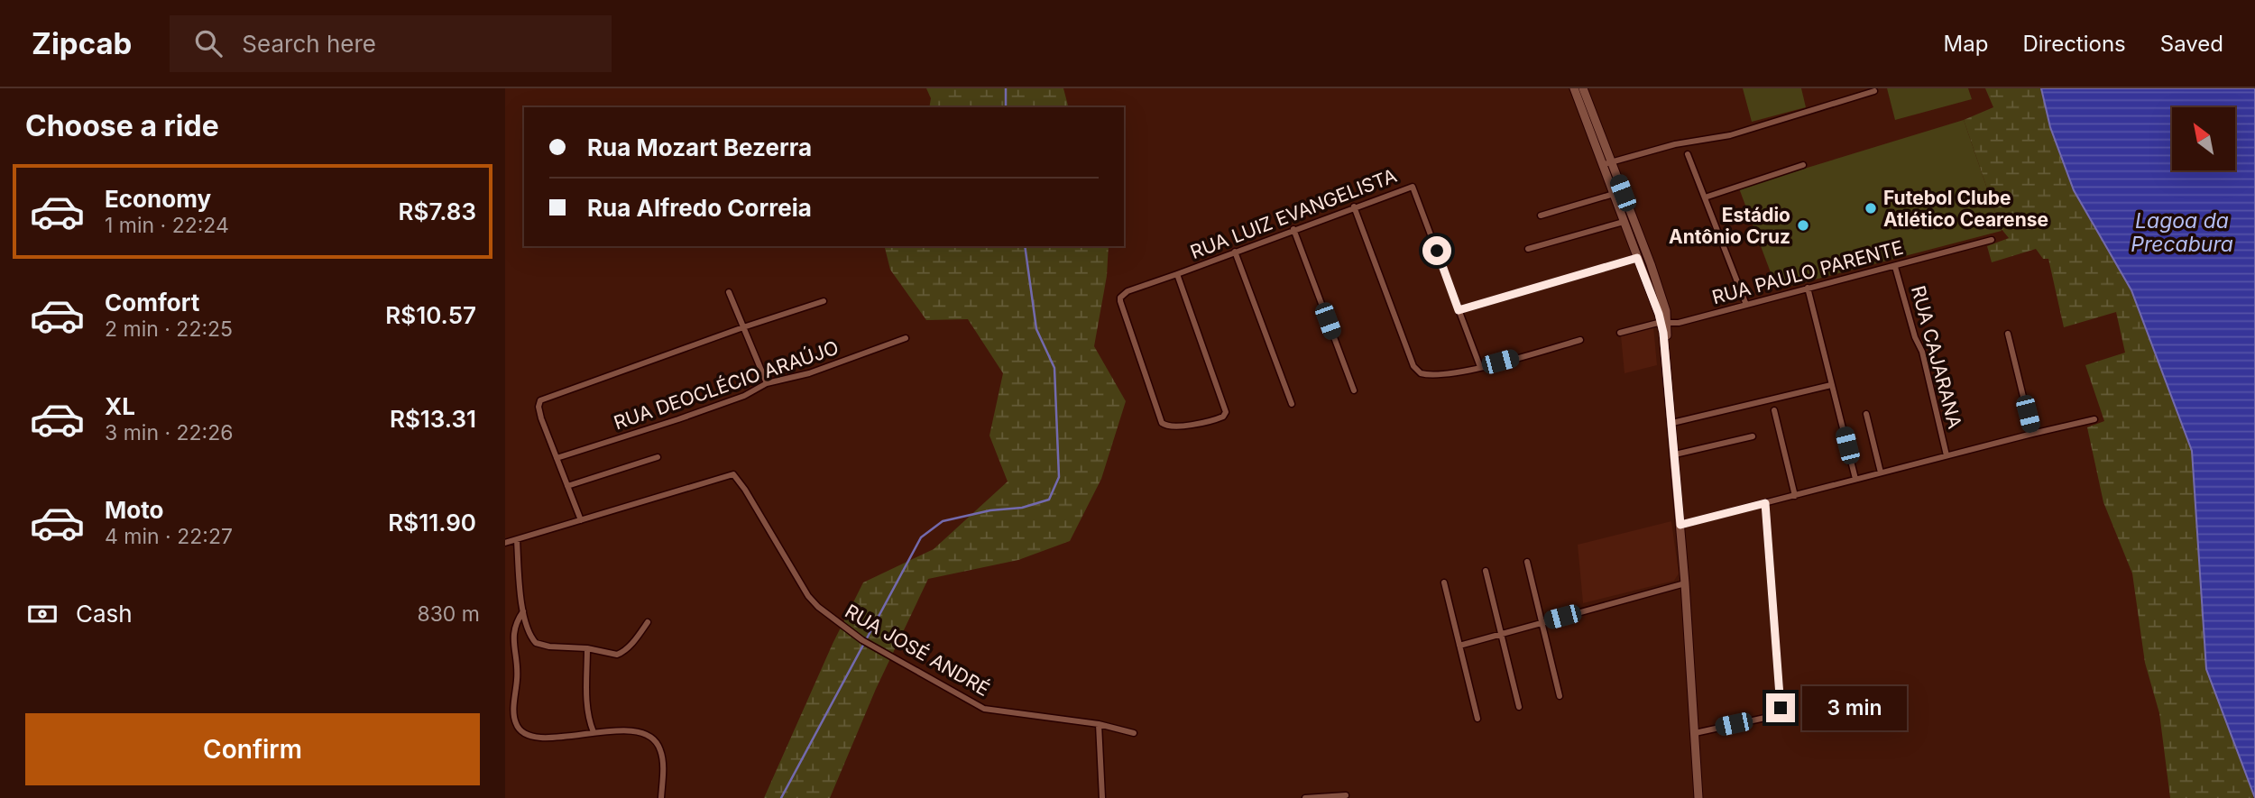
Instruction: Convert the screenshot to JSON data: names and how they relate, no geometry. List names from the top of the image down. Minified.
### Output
{"streets":{"street":["RUA LUIZ EVANGELISTA","RUA PAULO PARENTE","RUA CAJARANA","RUA DEOCLÉCIO ARAÚJO","RUA JOSÉ ANDRÉ"]},"crossings":[["RUA PAULO PARENTE","RUA CAJARANA"]],"water":["Lagoa da Precabura"],"places":["Futebol Clube Atlético Cearense","Estádio Antônio Cruz"],"north":"top left","page":{"header":"Zipcab","search":"Search here","nav":["Map","Directions","Saved"],"heading":"Choose a ride","banner":["Rua Mozart Bezerra","Rua Alfredo Correia"],"list":[{"name":"Economy","note":"1 min · 22:24","value":"R$7.83"},{"name":"Comfort","note":"2 min · 22:25","value":"R$10.57"},{"name":"XL","note":"3 min · 22:26","value":"R$13.31"},{"name":"Moto","note":"4 min · 22:27","value":"R$11.90"}],"pay":["Cash","830 m"],"bubble":"3 min","buttons":"Confirm"}}
